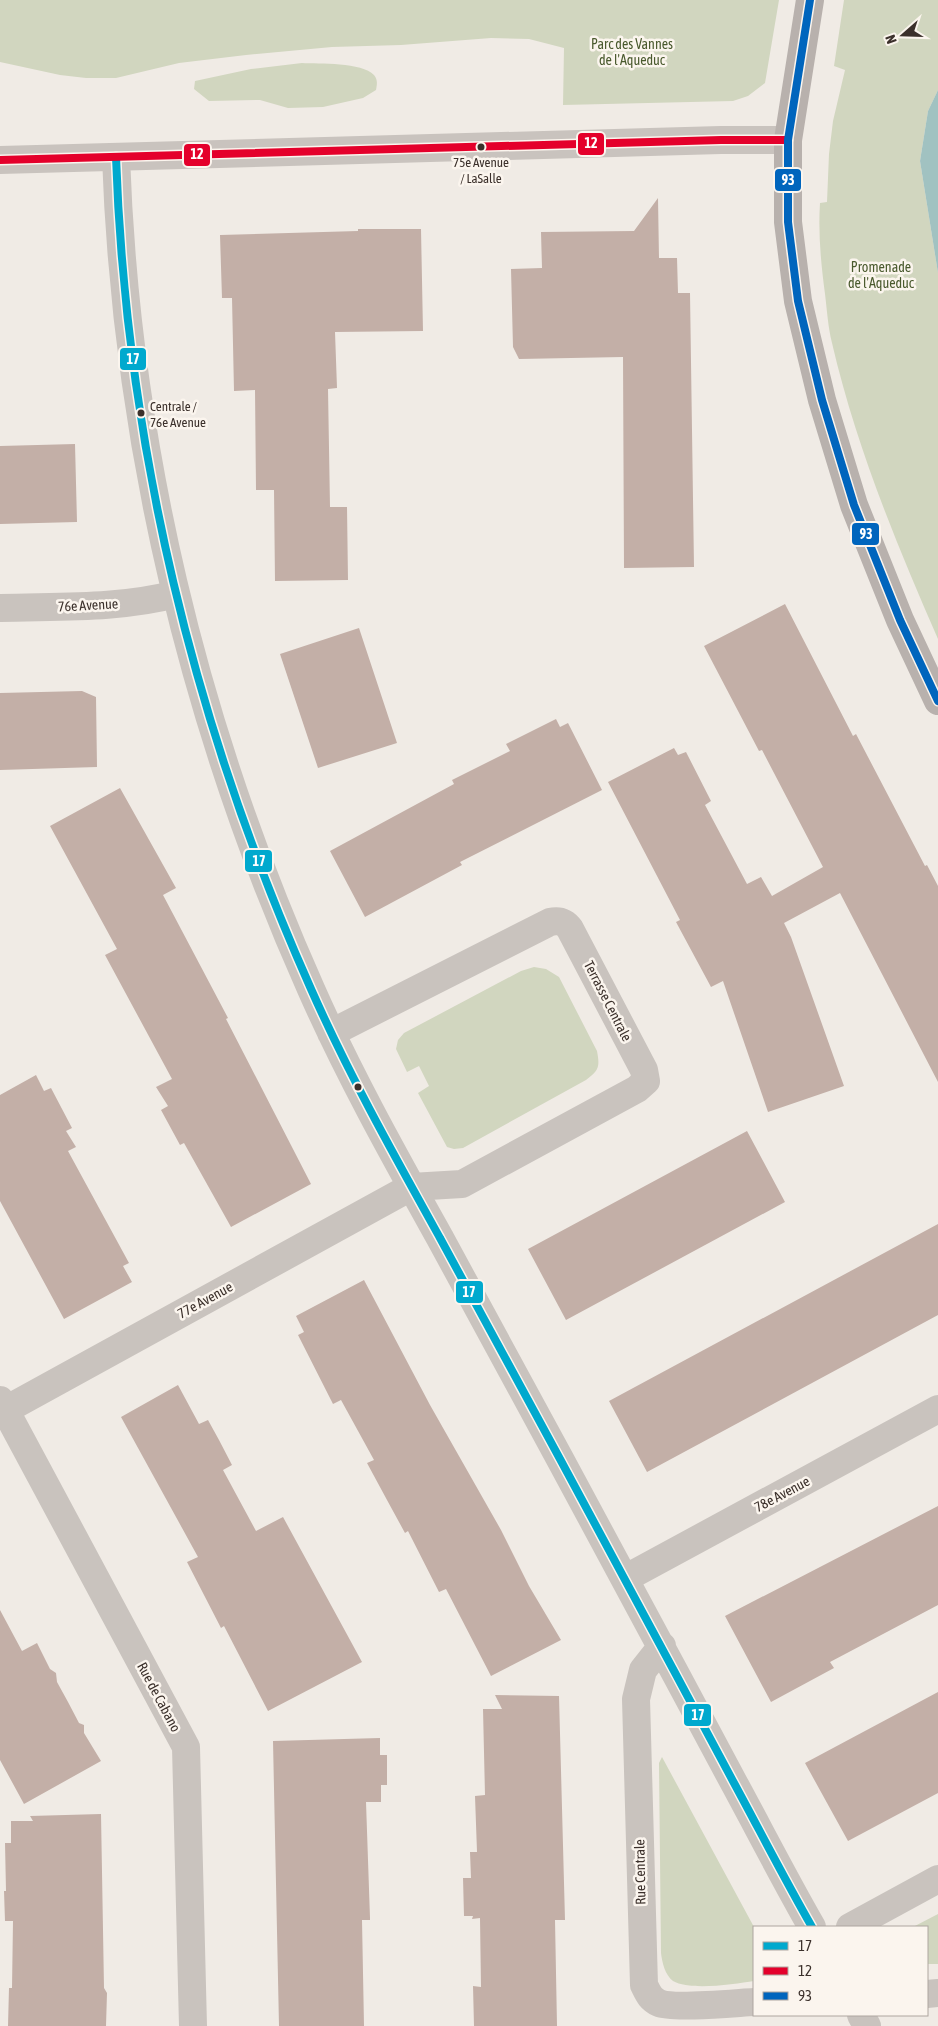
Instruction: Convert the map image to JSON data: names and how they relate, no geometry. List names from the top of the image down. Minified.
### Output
{"streets":{"street":["76e Avenue","Terrasse Centrale","77e Avenue","78e Avenue","Rue de Cabano","Rue Centrale"]},"crossings":[["Terrasse Centrale","77e Avenue"],["77e Avenue","Rue de Cabano"]],"parks":["Parc des Vannes de l'Aqueduc","Promenade de l'Aqueduc"],"places":["75e Avenue / LaSalle","Centrale / 76e Avenue"],"lines":["transit line 93","transit line 12","transit line 17"],"legend":["17","12","93"],"north":"left"}
